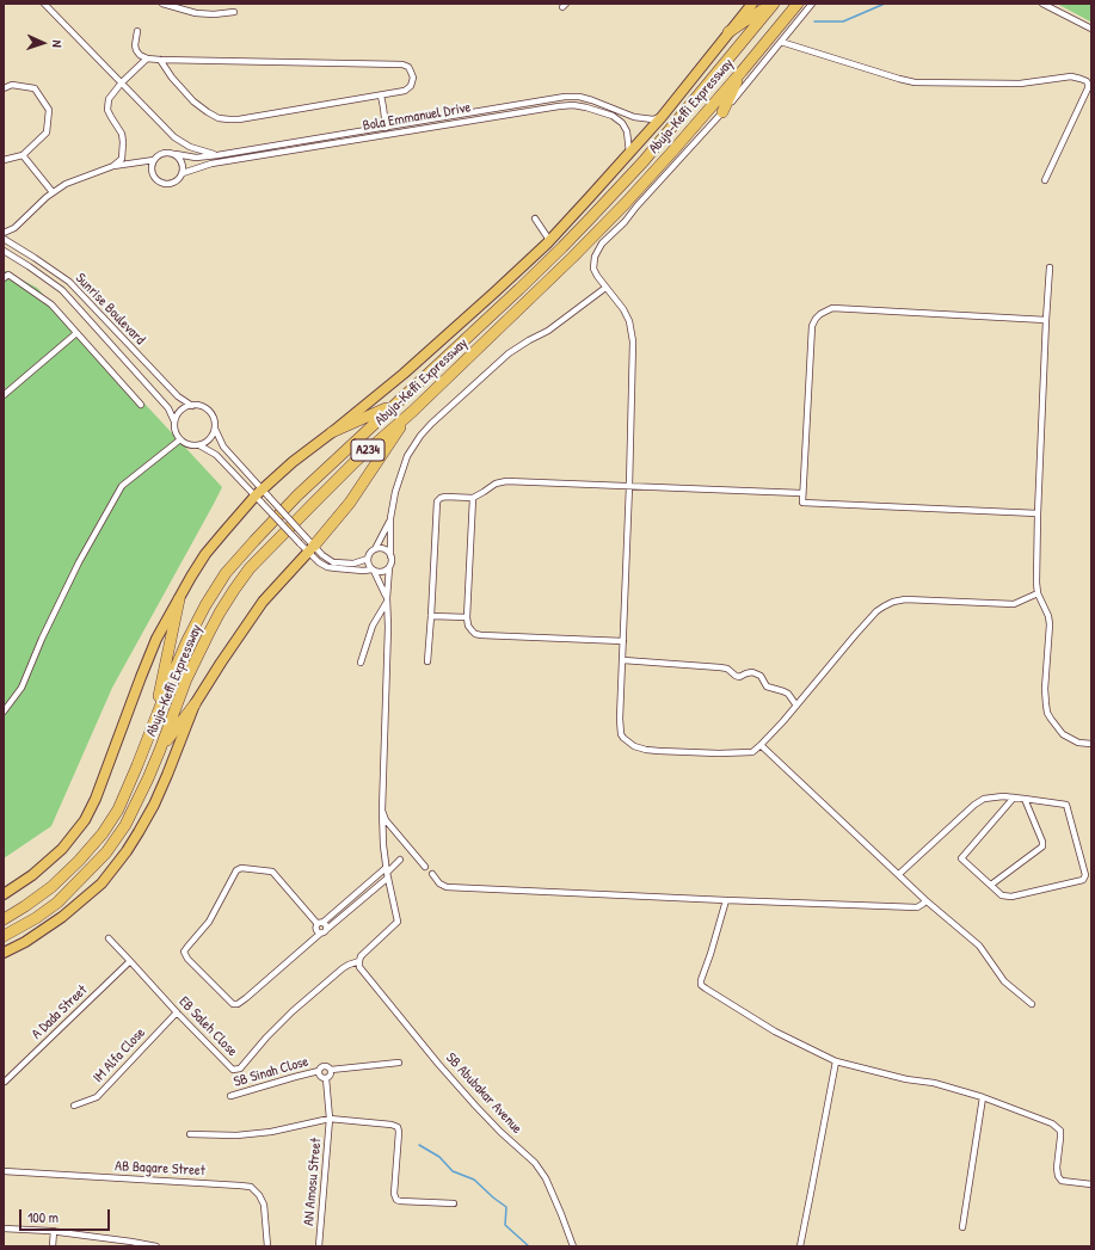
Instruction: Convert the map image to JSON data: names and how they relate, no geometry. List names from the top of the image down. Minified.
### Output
{"streets":{"highway":["Abuja-Keffi Expressway","A234"],"street":["Bola Emmanuel Drive","Sunrise Boulevard","A Dada Street","EB Saleh Close","IM Alfa Close","SB Sinah Close","SB Abubakar Avenue","AB Bagare Street","AN Amosu Street"]},"crossings":[["Abuja-Keffi Expressway","Bola Emmanuel Drive"],["A Dada Street","EB Saleh Close"],["EB Saleh Close","IM Alfa Close"],["EB Saleh Close","SB Abubakar Avenue"],["SB Sinah Close","AN Amosu Street"]],"scale_bar":"100 m","north":"right"}
